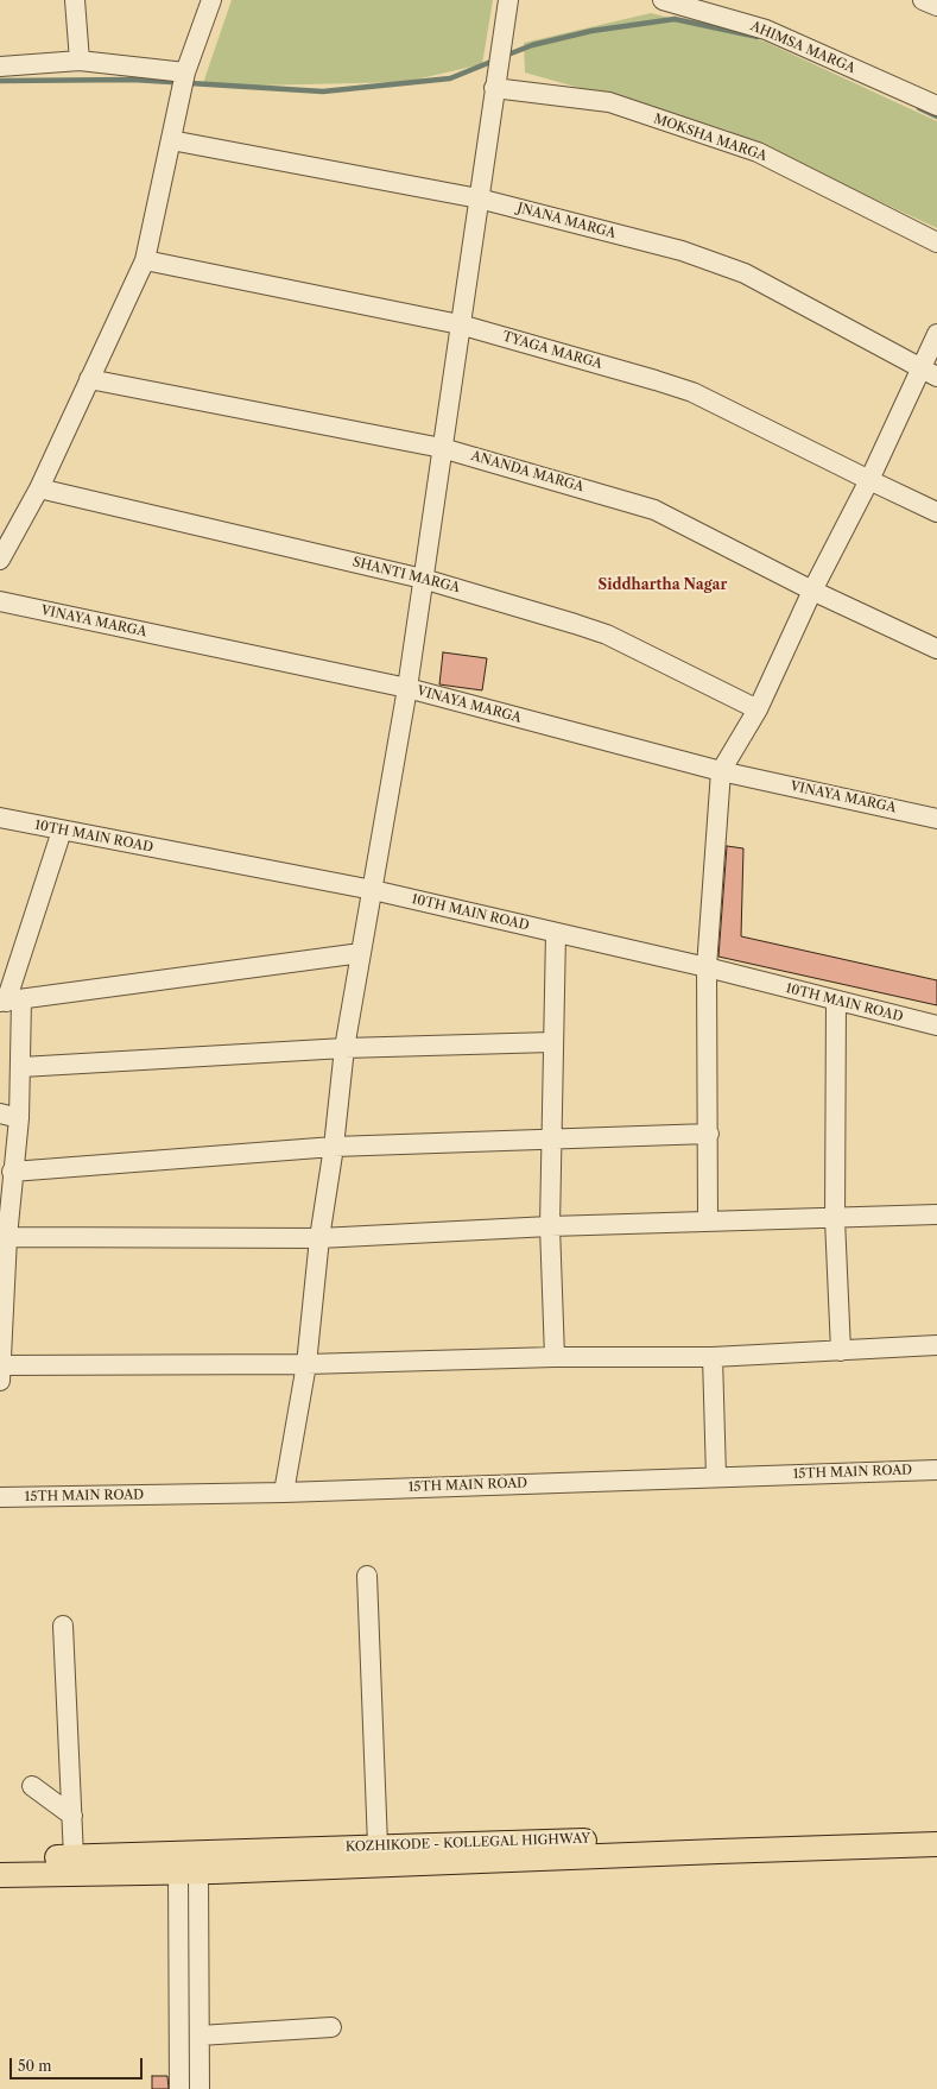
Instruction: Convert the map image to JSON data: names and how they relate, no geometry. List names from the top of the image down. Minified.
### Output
{"streets":{"main road":["KOZHIKODE - KOLLEGAL HIGHWAY"],"street":["AHIMSA MARGA","MOKSHA MARGA","JNANA MARGA","TYAGA MARGA","ANANDA MARGA","SHANTI MARGA","VINAYA MARGA","10TH MAIN ROAD","15TH MAIN ROAD"]},"districts":["Siddhartha Nagar"],"scale_bar":"50 m"}
